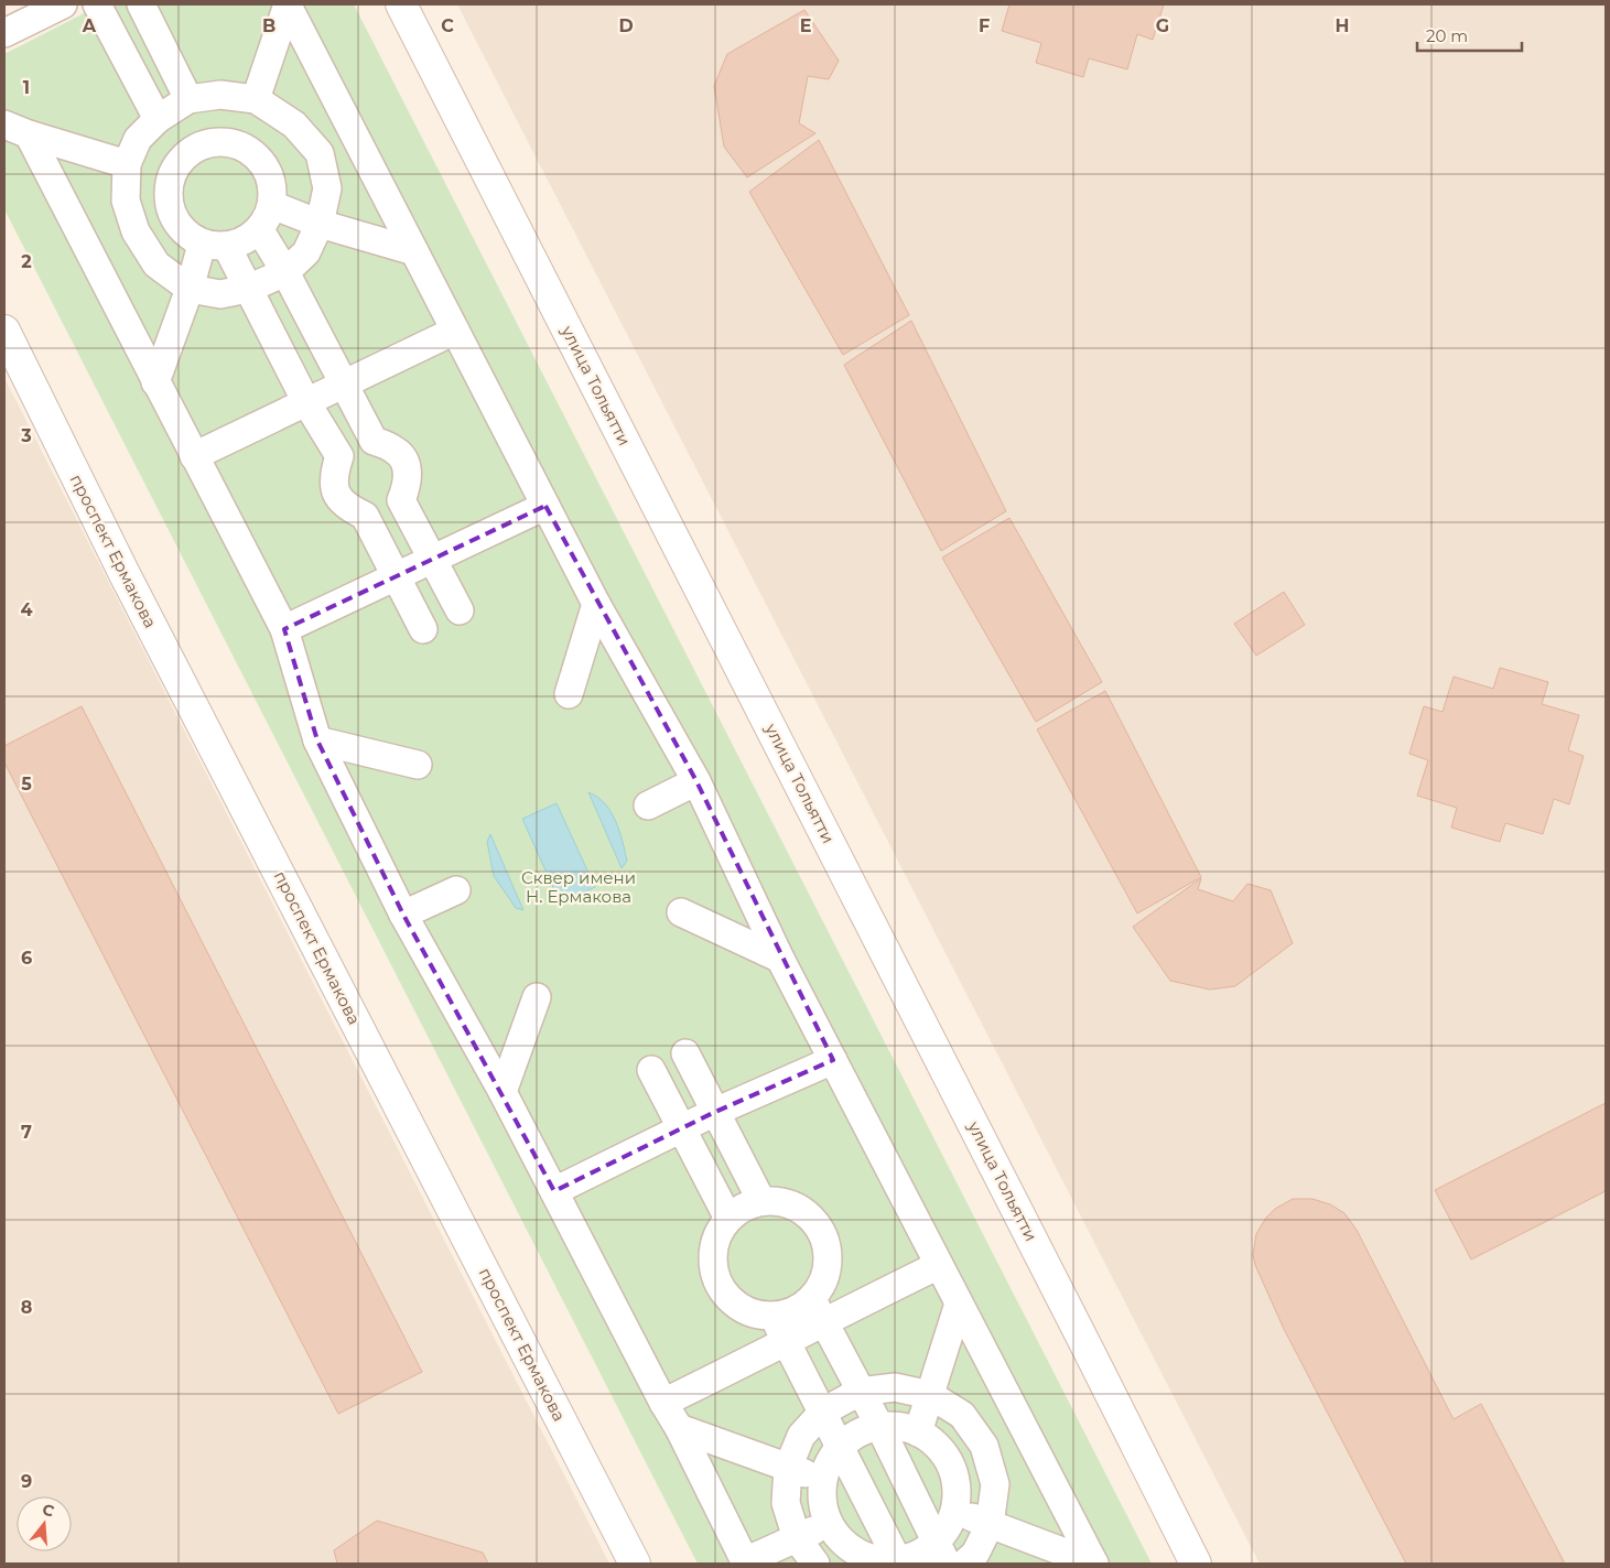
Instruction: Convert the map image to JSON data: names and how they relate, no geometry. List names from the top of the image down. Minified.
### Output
{"streets":{"main road":["улица Тольятти","проспект Ермакова"]},"parks":["Сквер имени Н. Ермакова"],"scale_bar":"20 m","north":"top","grid":{"columns":["A","B","C","D","E","F","G","H"],"rows":["1","2","3","4","5","6","7","8","9"]}}
